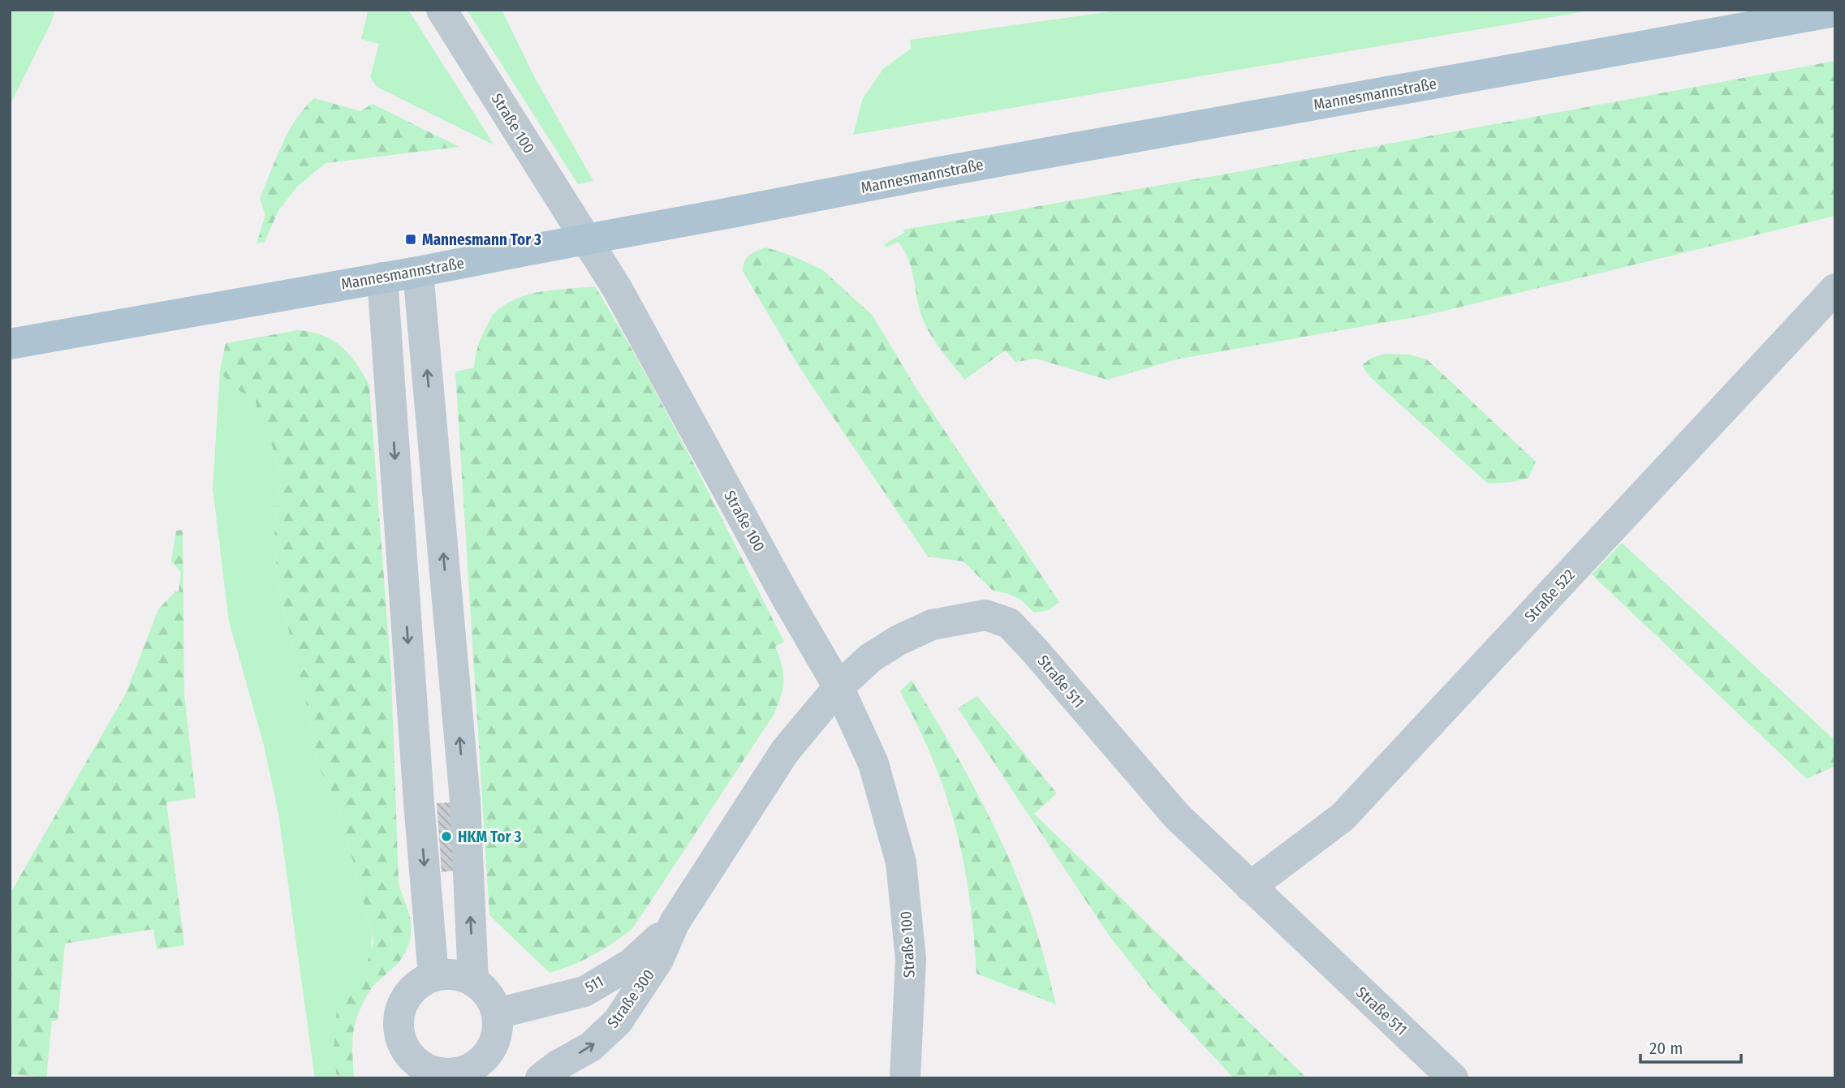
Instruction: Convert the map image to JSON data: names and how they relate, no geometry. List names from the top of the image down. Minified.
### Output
{"streets":{"main road":["Mannesmannstraße"],"street":["Straße 100","Straße 522","Straße 511","511","Straße 300"]},"crossings":[["Straße 100","Straße 511"],["Straße 522","Straße 511"],["Straße 511","511"],["Straße 511","Straße 300"],["511","Straße 300"]],"one_way":["Straße 300"],"places":{"transit":["Mannesmann Tor 3"],"other":["HKM Tor 3"]},"scale_bar":"20 m"}
